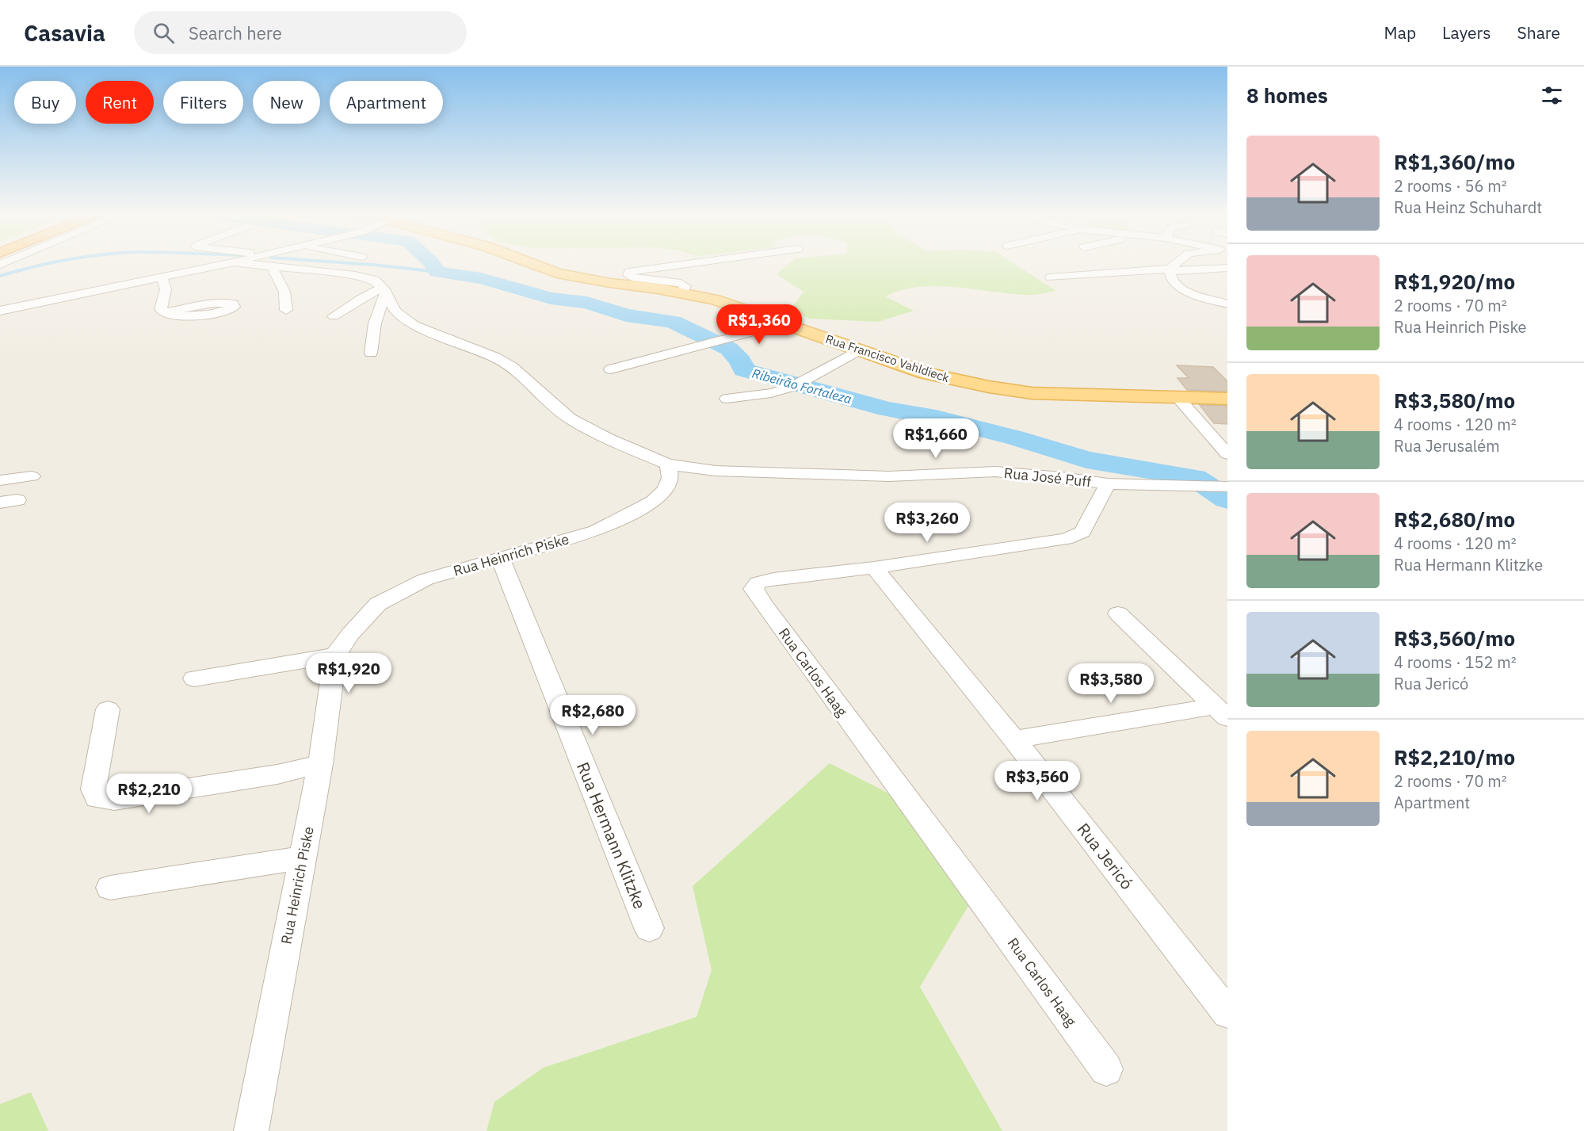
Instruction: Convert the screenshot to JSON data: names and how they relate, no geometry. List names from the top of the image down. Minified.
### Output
{"streets":{"main road":["Rua Francisco Vahldieck"],"street":["Rua José Puff","Rua Heinrich Piske","Rua Carlos Haag","Rua Hermann Klitzke","Rua Jericó"]},"crossings":[["Rua José Puff","Rua Heinrich Piske"],["Rua José Puff","Rua Carlos Haag"],["Rua Heinrich Piske","Rua Hermann Klitzke"],["Rua Carlos Haag","Rua Jericó"]],"water":["Ribeirão Fortaleza"],"page":{"header":"Casavia","search":"Search here","nav":["Map","Layers","Share"],"heading":"8 homes","chip":["Buy","Rent","Filters","New","Apartment"],"list":[{"name":"R$1,360/mo","note":"2 rooms · 56 m² · Rua Heinz Schuhardt"},{"name":"R$1,920/mo","note":"2 rooms · 70 m² · Rua Heinrich Piske"},{"name":"R$3,580/mo","note":"4 rooms · 120 m² · Rua Jerusalém"},{"name":"R$2,680/mo","note":"4 rooms · 120 m² · Rua Hermann Klitzke"},{"name":"R$3,560/mo","note":"4 rooms · 152 m² · Rua Jericó"},{"name":"R$2,210/mo","note":"2 rooms · 70 m² · Apartment"}],"price":["R$1,360","R$1,660","R$3,260","R$1,920","R$3,580","R$2,680","R$3,560","R$2,210"]}}
